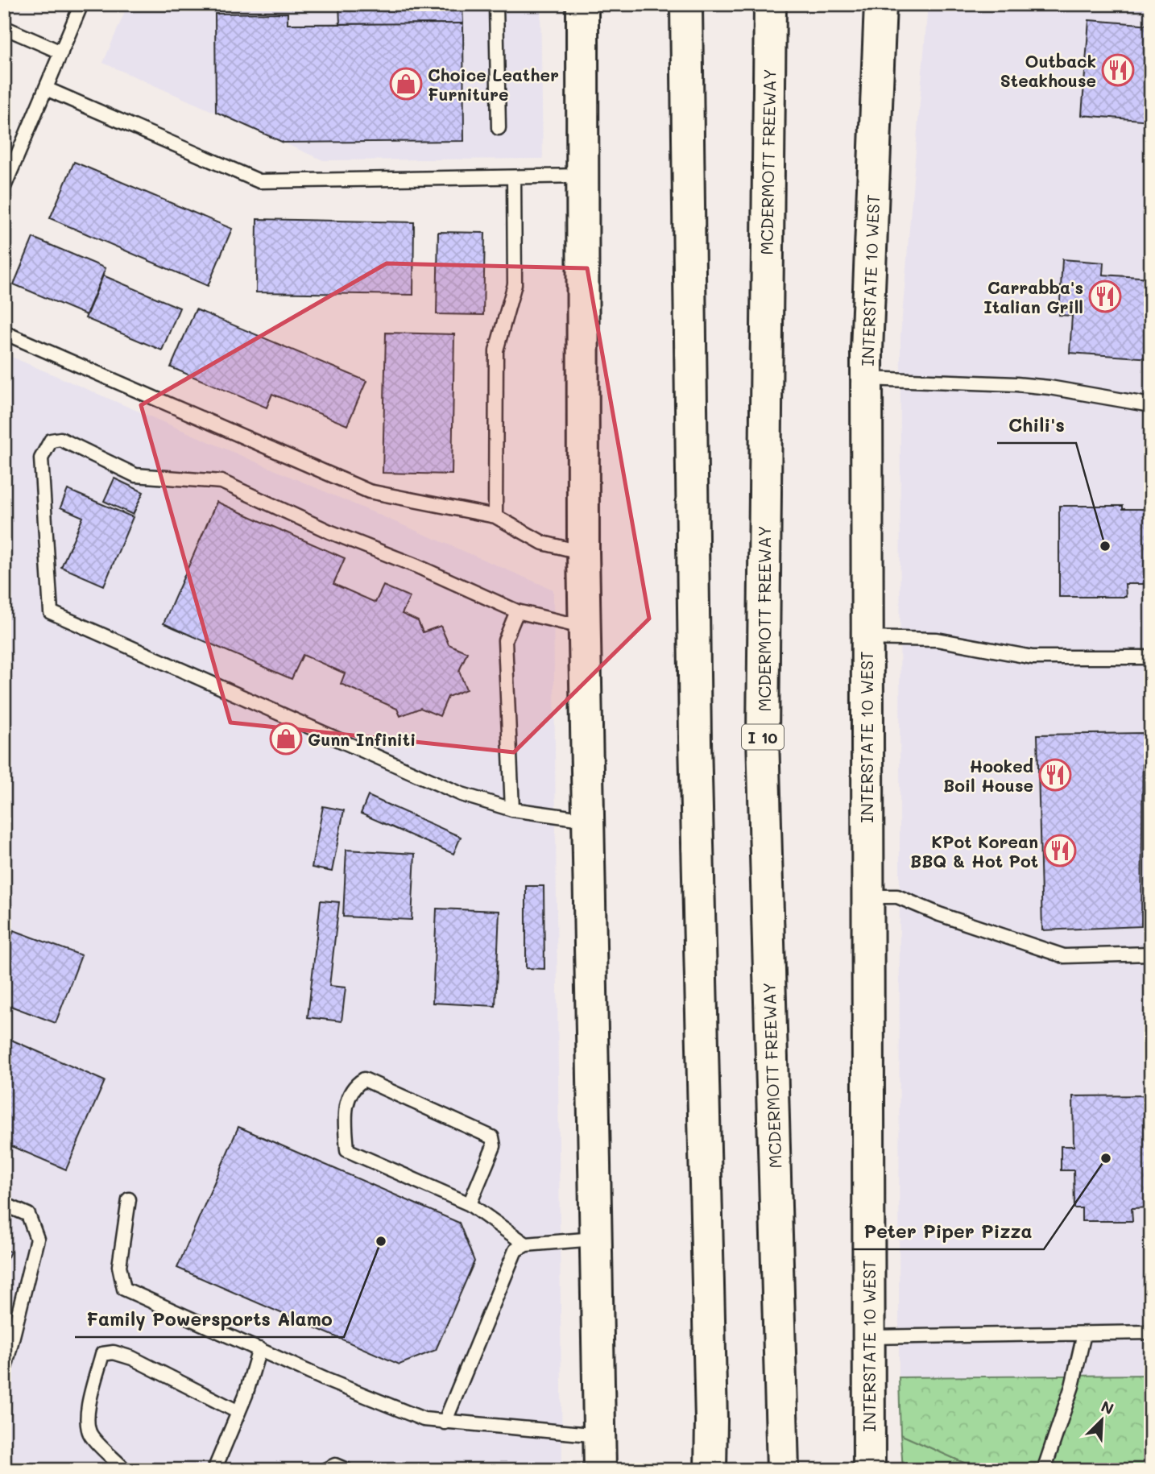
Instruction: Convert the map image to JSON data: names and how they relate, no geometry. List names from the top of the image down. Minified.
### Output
{"streets":{"main road":["MCDERMOTT FREEWAY","INTERSTATE 10 WEST","I 10"]},"places":{"restaurant":["Outback Steakhouse","Carrabba's Italian Grill","Hooked Boil House","KPot Korean BBQ & Hot Pot"],"shop":["Choice Leather Furniture","Gunn Infiniti"],"other":["Chili's","Peter Piper Pizza","Family Powersports Alamo"]},"north":"top right"}
